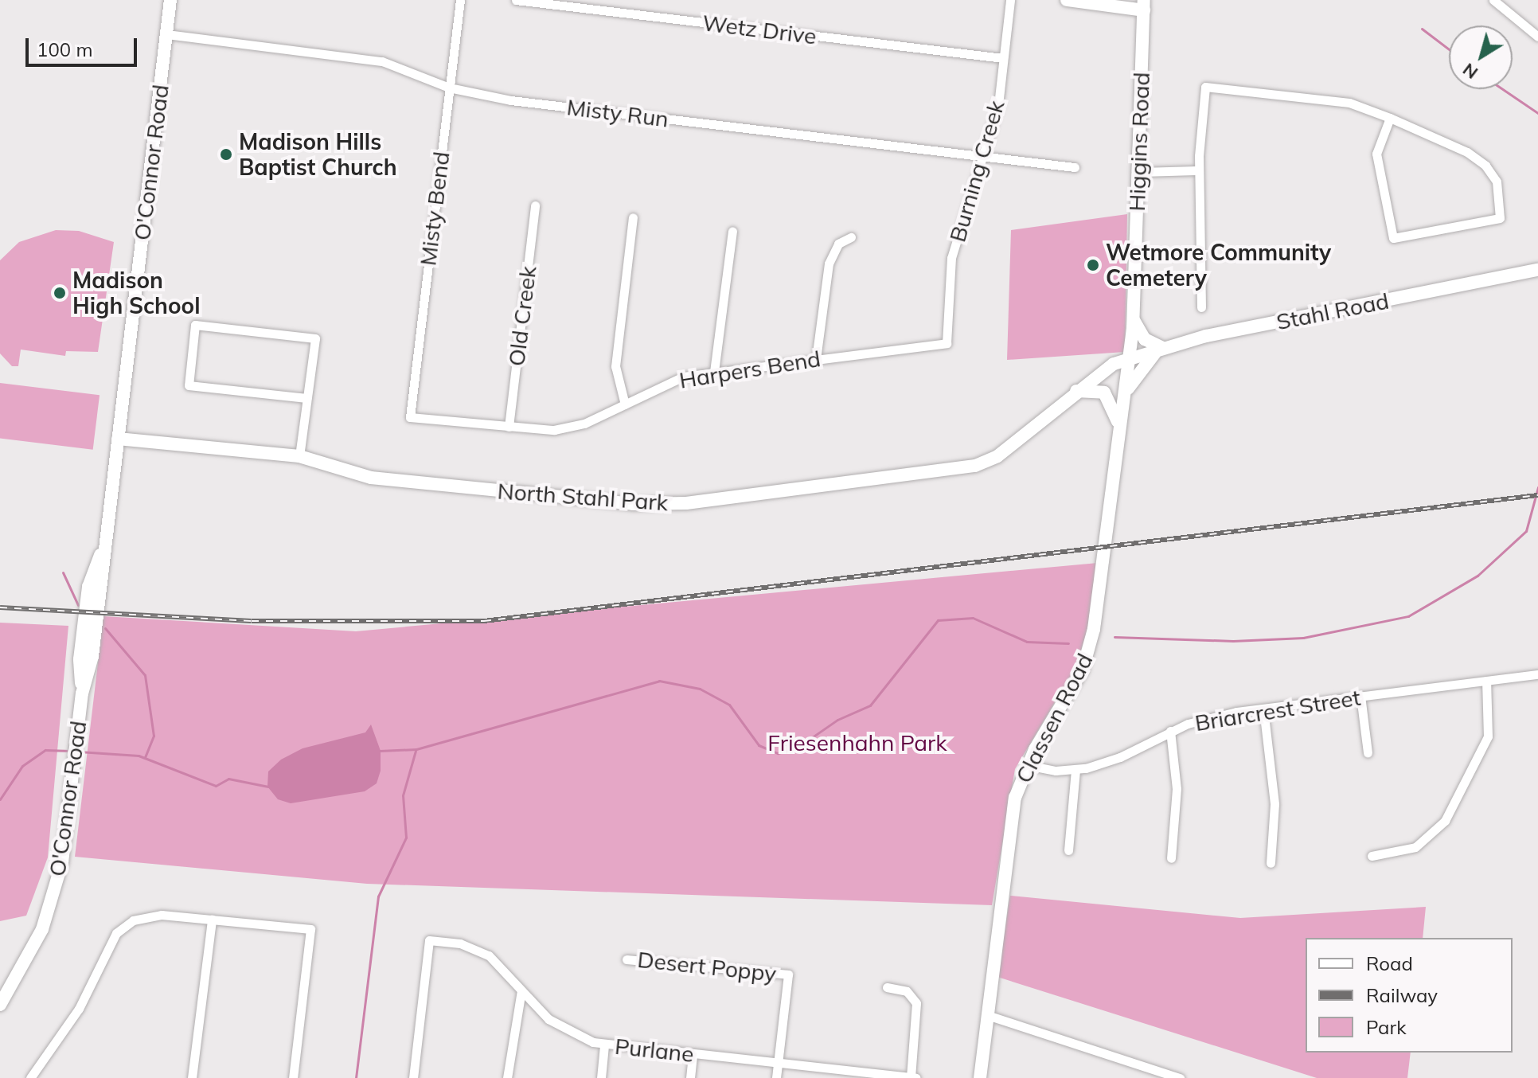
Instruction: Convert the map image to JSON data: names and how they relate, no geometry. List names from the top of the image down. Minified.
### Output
{"streets":{"street":["Wetz Drive","Misty Run","Higgins Road","O'Connor Road","Burning Creek","Misty Bend","Stahl Road","Old Creek","Harpers Bend","North Stahl Park","Briarcrest Street","Classen Road","Desert Poppy","Purlane"]},"crossings":[["Wetz Drive","Burning Creek"],["Misty Run","O'Connor Road"],["Misty Run","Burning Creek"],["Misty Run","Misty Bend"],["Higgins Road","Stahl Road"],["Higgins Road","North Stahl Park"],["Higgins Road","Classen Road"],["O'Connor Road","North Stahl Park"],["Burning Creek","Harpers Bend"],["Misty Bend","Harpers Bend"],["Stahl Road","North Stahl Park"],["Stahl Road","Classen Road"],["Old Creek","Harpers Bend"],["North Stahl Park","Classen Road"],["Briarcrest Street","Classen Road"],["Desert Poppy","Purlane"]],"parks":["Friesenhahn Park"],"places":["Madison Hills Baptist Church","Wetmore Community Cemetery","Madison High School"],"legend":["Road","Railway","Park"],"scale_bar":"100 m","north":"bottom left"}
